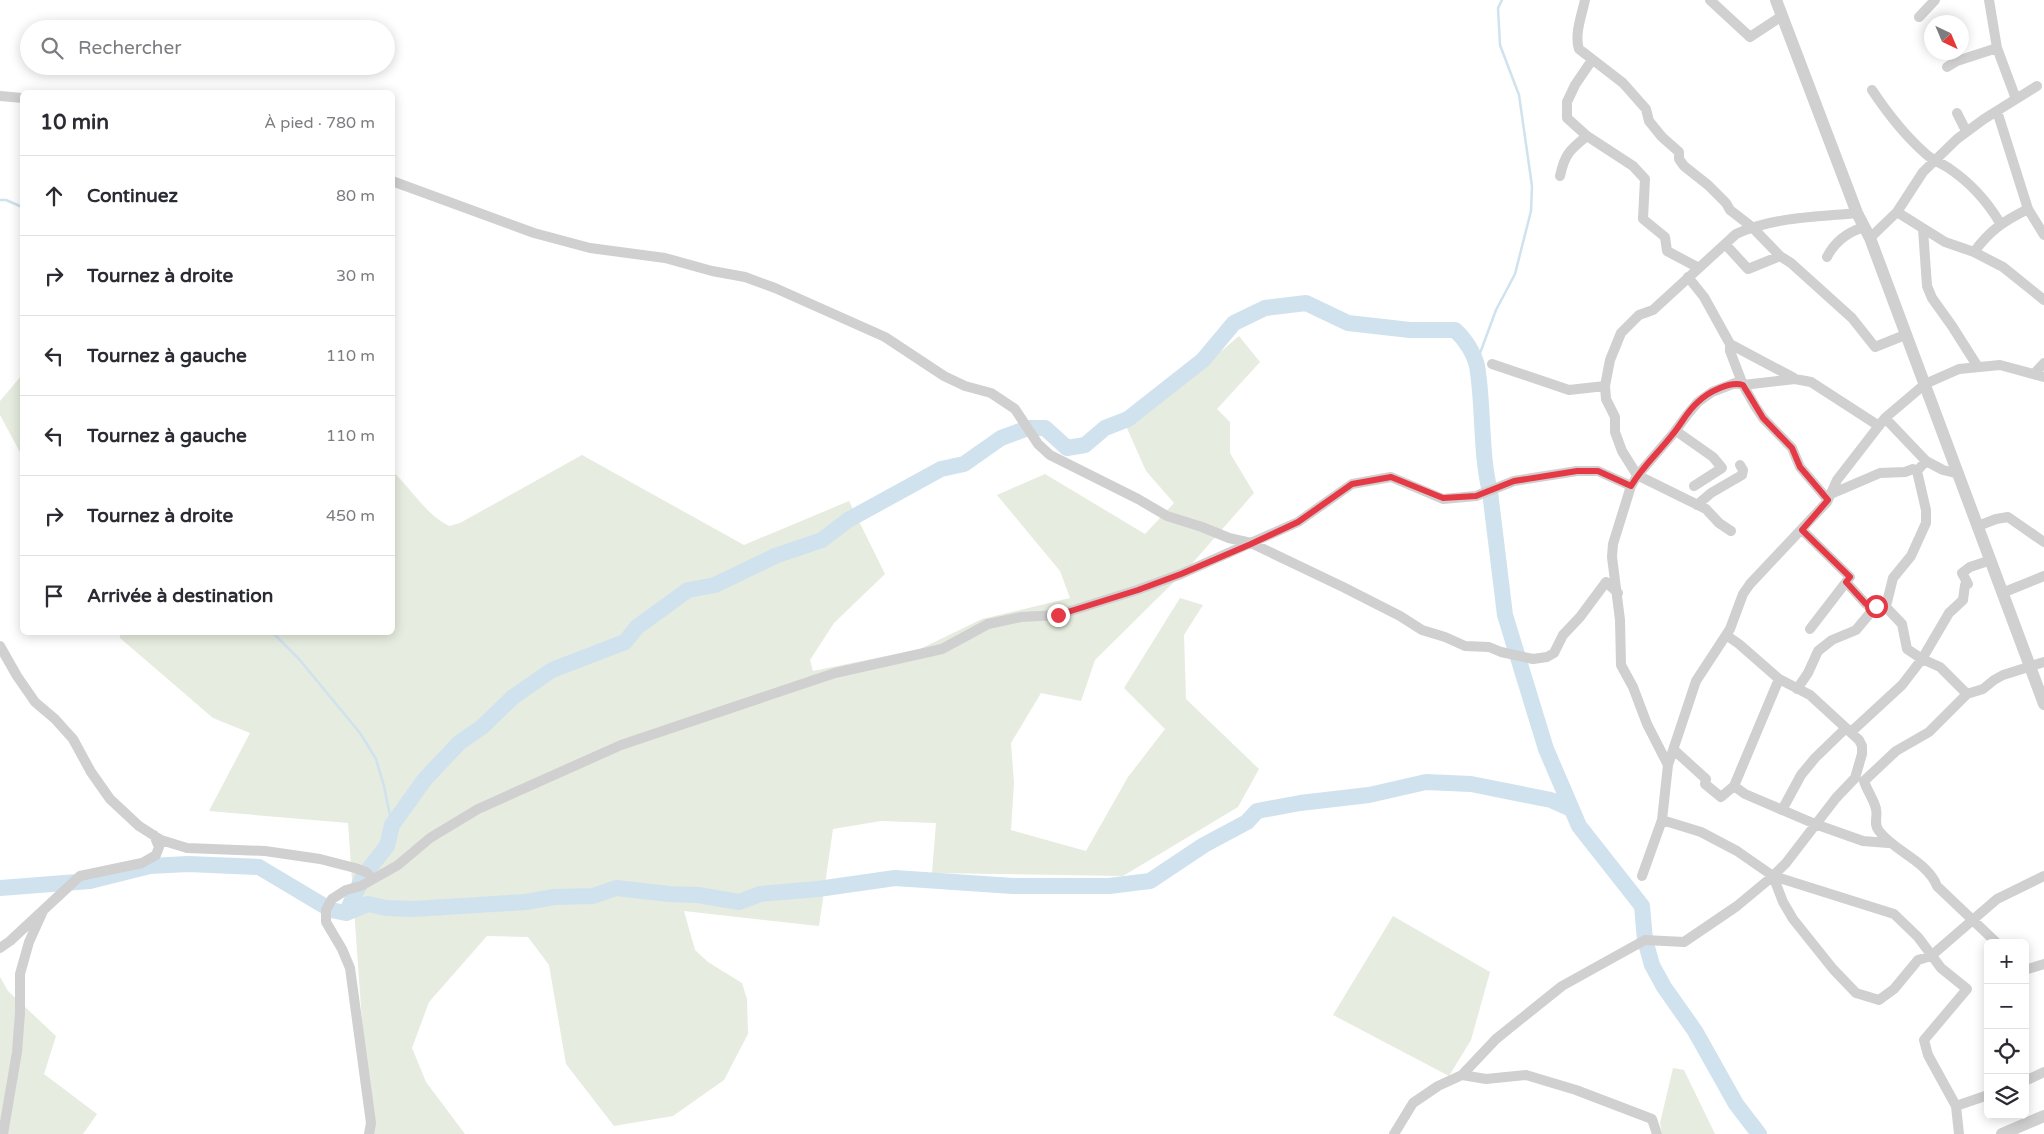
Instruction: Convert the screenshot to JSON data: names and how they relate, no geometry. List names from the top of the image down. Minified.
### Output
{"north":"bottom right","page":{"search":"Rechercher","heading":["10 min","À pied · 780 m"],"list":[["Continuez","80 m"],["Tournez à droite","30 m"],["Tournez à gauche","110 m"],["Tournez à gauche","110 m"],["Tournez à droite","450 m"],"Arrivée à destination"],"map_buttons":["+","−"]}}
